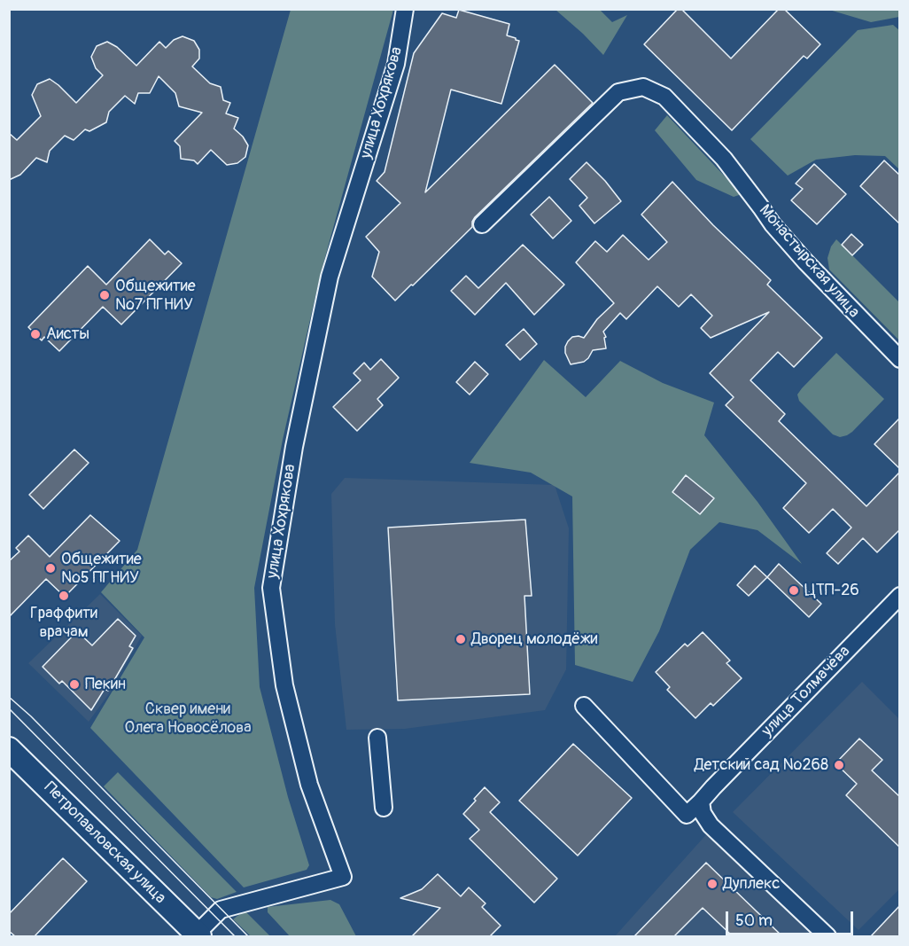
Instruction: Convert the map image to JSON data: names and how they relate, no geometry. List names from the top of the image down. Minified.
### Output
{"streets":{"street":["улица Хохрякова","Монастырская улица","улица Толмачёва","Петропавловская улица"]},"crossings":[["улица Хохрякова","Петропавловская улица"]],"parks":["Сквер имени Олега Новосёлова"],"places":["Общежитие №7 ПГНИУ","Аисты","Общежитие №5 ПГНИУ","ЦТП-26","Граффити врачам","Дворец молодёжи","Пекин","Детский сад №268","Дуплекс"],"scale_bar":"50 m"}
